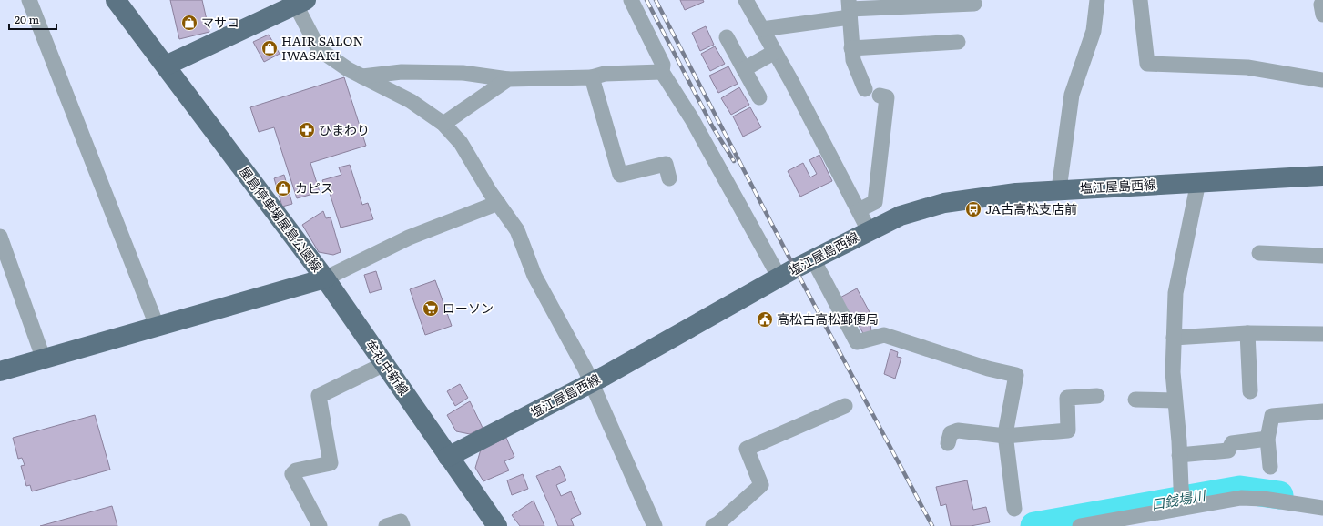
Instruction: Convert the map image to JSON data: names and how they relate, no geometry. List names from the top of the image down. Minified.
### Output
{"streets":{"main road":["塩江屋島西線","屋島停車場屋島公園線","牟礼中新線"]},"crossings":[["塩江屋島西線","牟礼中新線"],["屋島停車場屋島公園線","牟礼中新線"]],"water":["口銭場川"],"places":{"shop":["マサコ","HAIR SALON IWASAKI","カピス"],"pharmacy":["ひまわり"],"bus stop":["JA古高松支店前"],"supermarket":["ローソン"],"public building":["高松古高松郵便局"]},"scale_bar":"20 m"}
